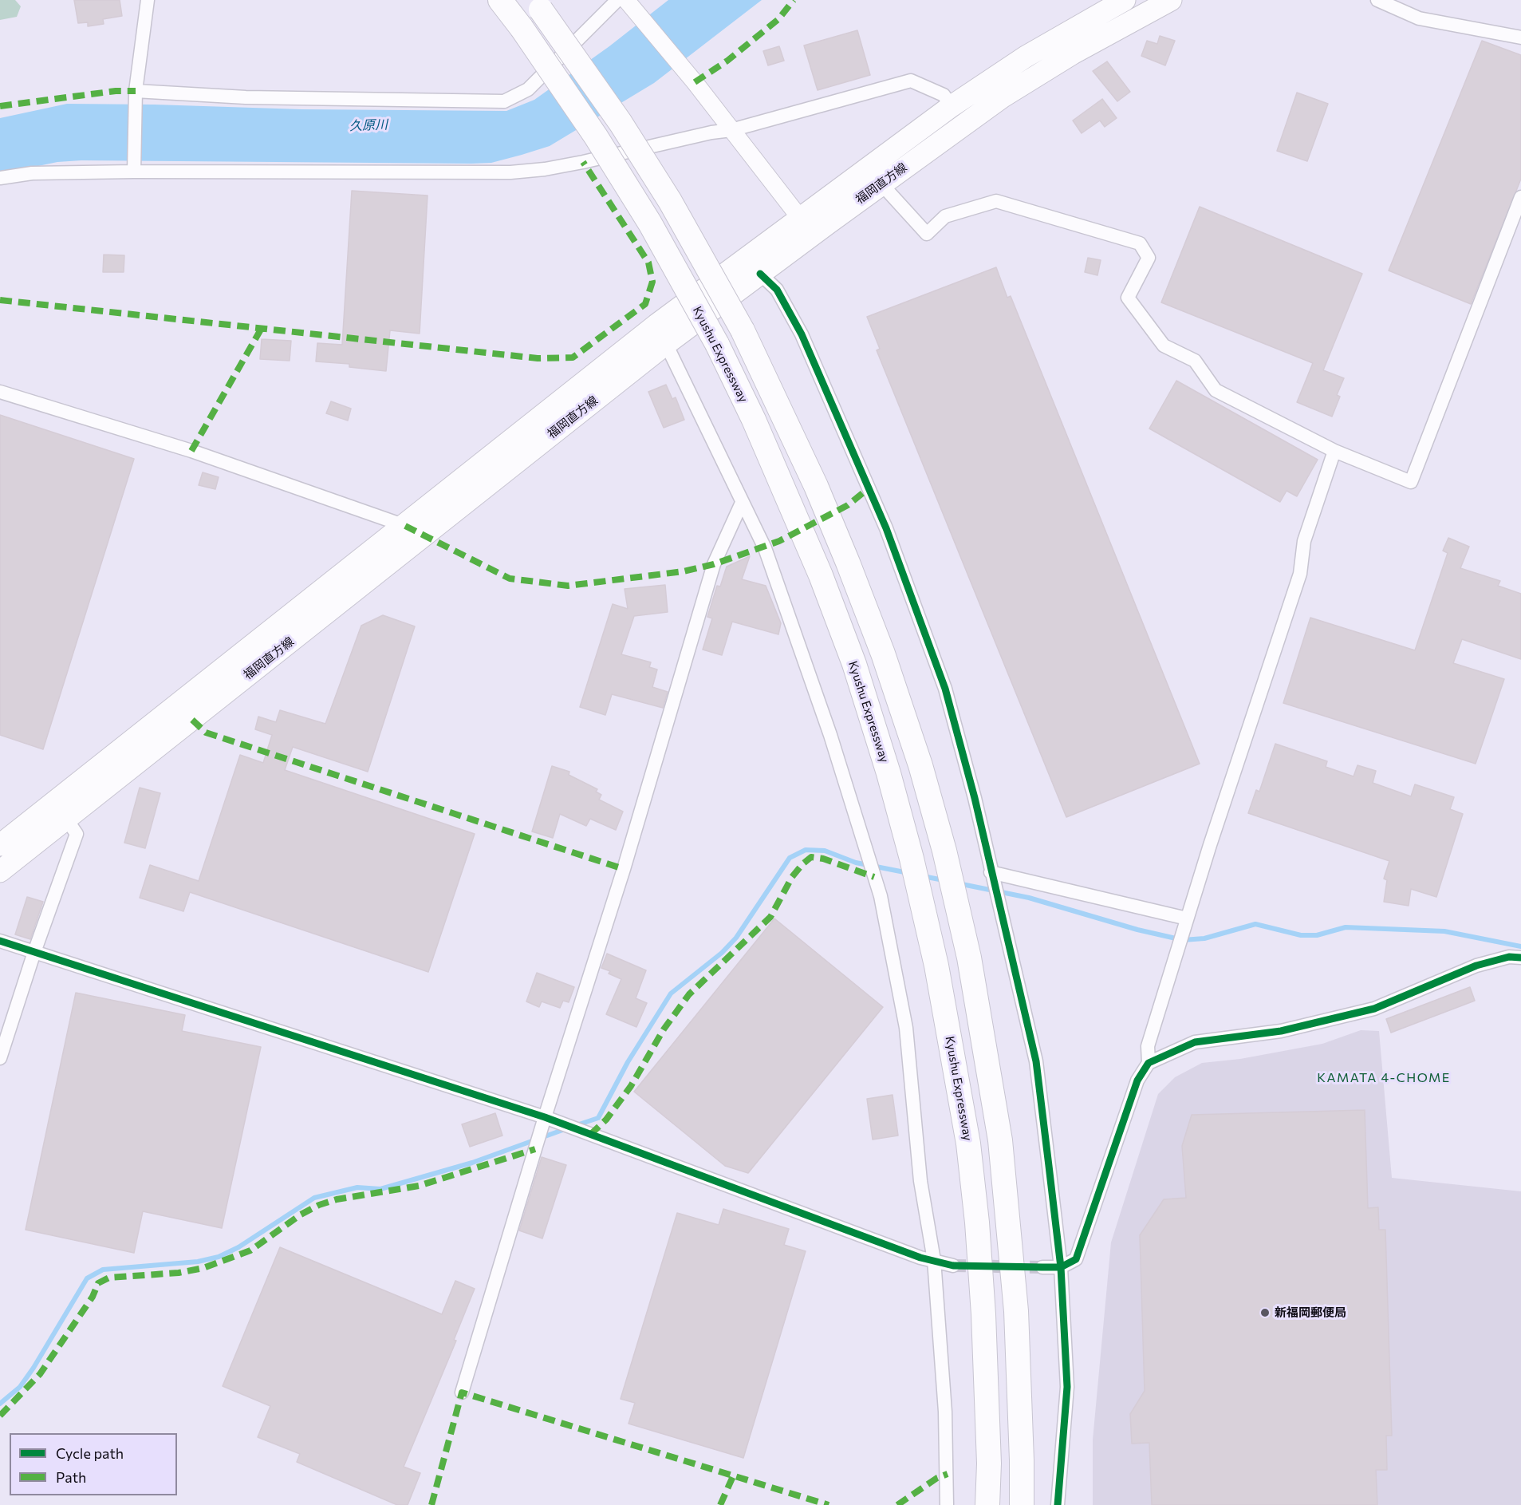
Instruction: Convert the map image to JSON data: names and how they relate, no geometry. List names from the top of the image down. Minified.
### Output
{"streets":{"highway":["Kyushu Expressway"],"main road":["福岡直方線"]},"districts":["KAMATA 4-CHOME"],"water":["久原川"],"places":["新福岡郵便局"],"legend":["Cycle path","Path"]}
